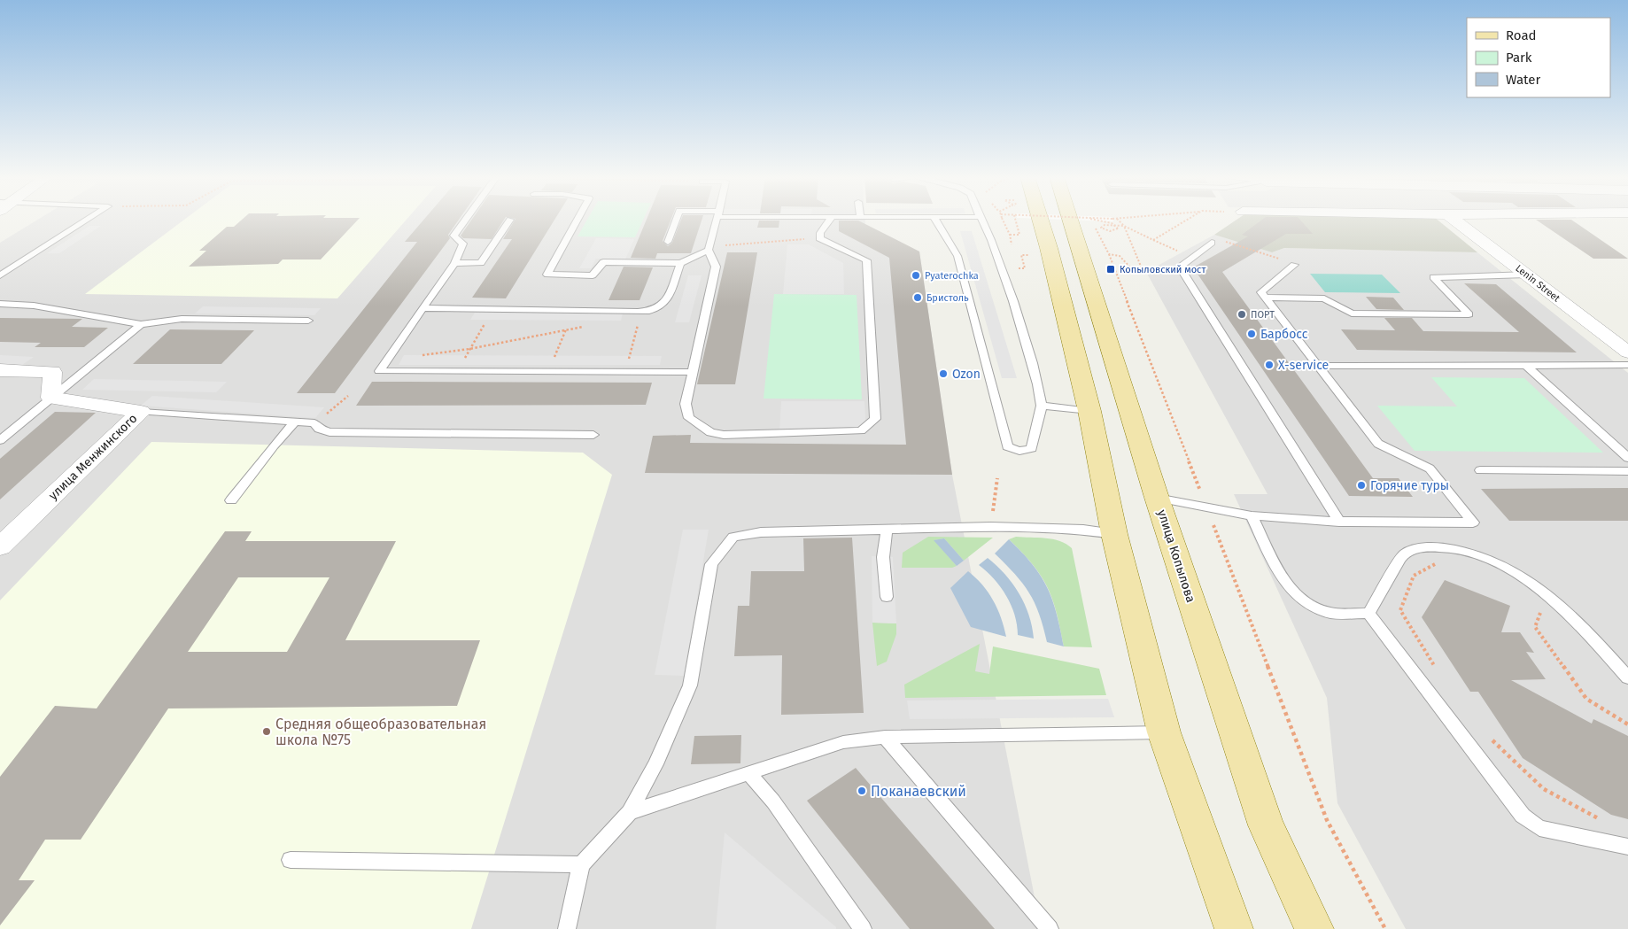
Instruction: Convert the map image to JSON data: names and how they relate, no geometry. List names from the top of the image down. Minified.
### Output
{"streets":{"main road":["улица Копылова"],"street":["Lenin Street","улица Менжинского"]},"places":{"transit":["Копыловский мост"],"other":["Pyaterochka","Бристоль","ПОРТ","Барбосс","X-service","Ozon","Горячие туры","Средняя общеобразовательная школа №75","Поканаевский"]},"legend":["Road","Park","Water"]}
